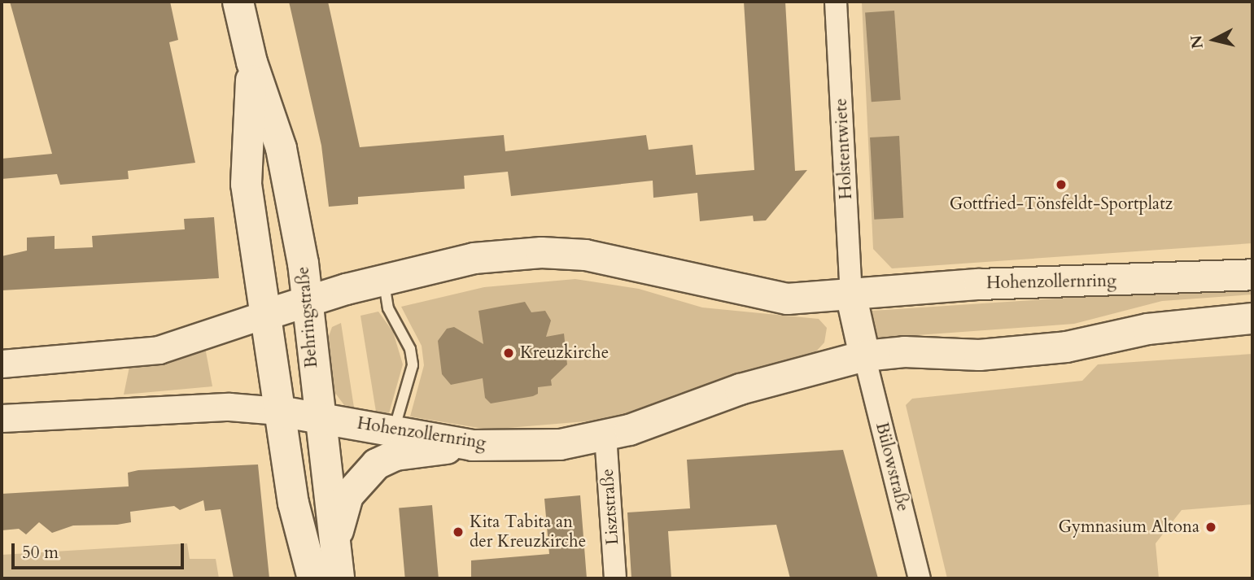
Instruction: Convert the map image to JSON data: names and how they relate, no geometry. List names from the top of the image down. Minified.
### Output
{"streets":{"main road":["Hohenzollernring","Behringstraße"],"street":["Holstentwiete","Bülowstraße","Lisztstraße"]},"crossings":[["Holstentwiete","Hohenzollernring"],["Hohenzollernring","Behringstraße"],["Hohenzollernring","Bülowstraße"],["Hohenzollernring","Lisztstraße"]],"places":["Gottfried-Tönsfeldt-Sportplatz","Kreuzkirche","Gymnasium Altona","Kita Tabita an der Kreuzkirche"],"scale_bar":"50 m","north":"left"}
